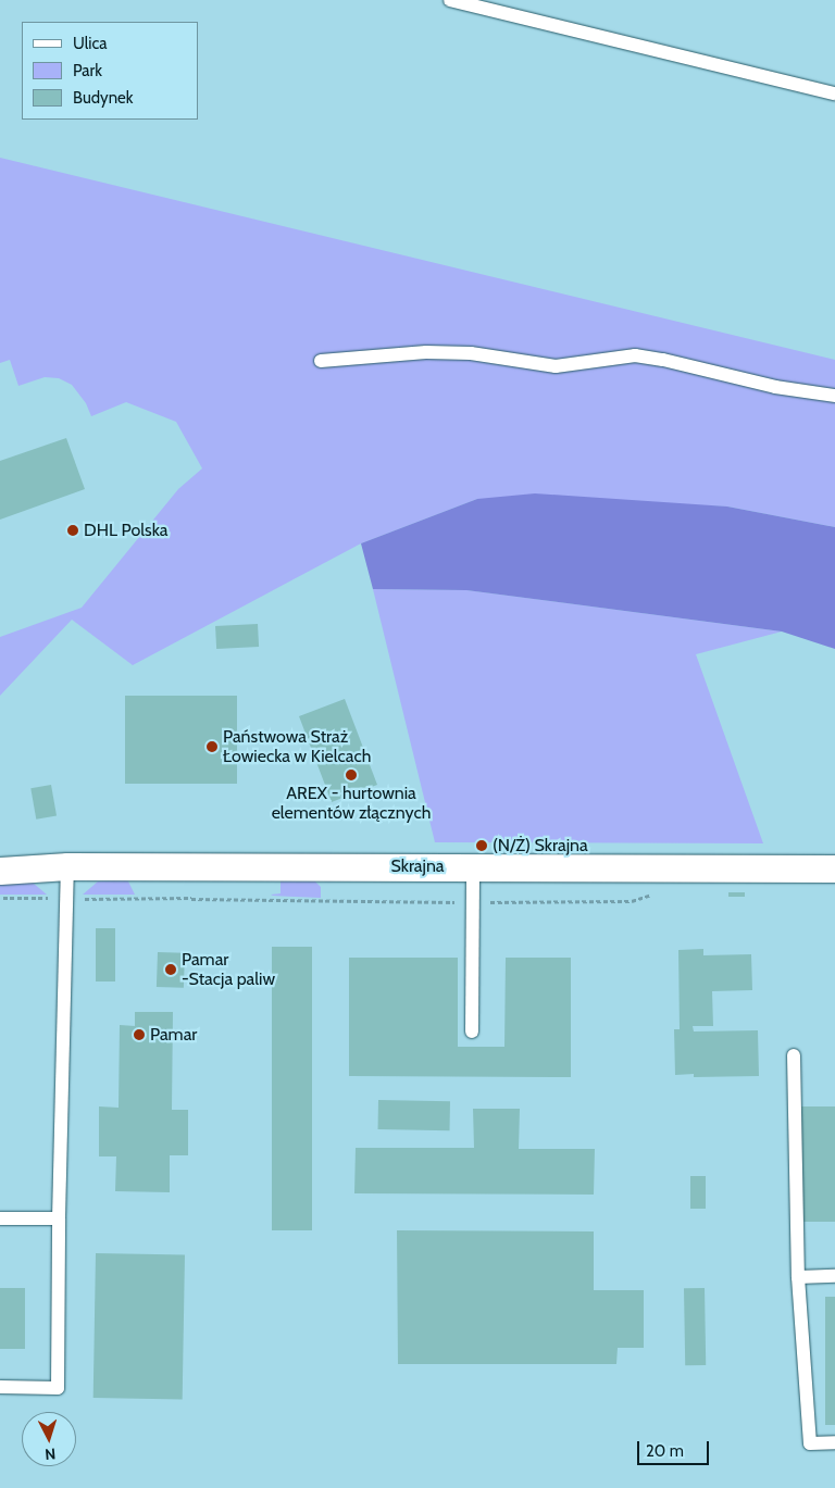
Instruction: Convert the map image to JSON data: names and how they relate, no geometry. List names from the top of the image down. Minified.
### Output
{"streets":{"street":["Skrajna"]},"places":["DHL Polska","Państwowa Straż Łowiecka w Kielcach","AREX - hurtownia elementów złącznych","(N/Ż) Skrajna","Pamar -Stacja paliw","Pamar"],"legend":["Ulica","Park","Budynek"],"scale_bar":"20 m","north":"bottom"}
